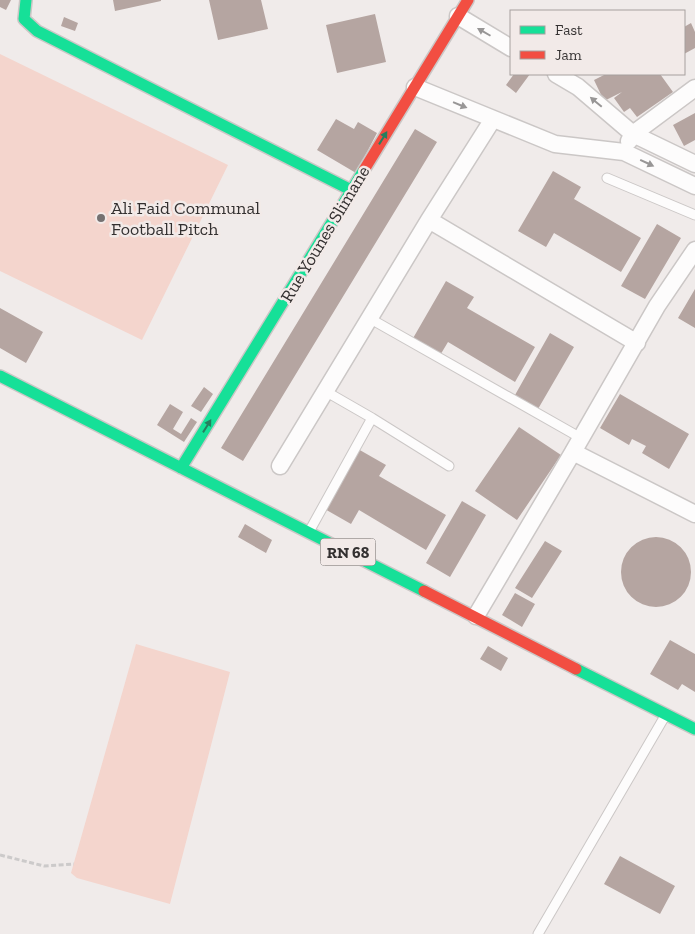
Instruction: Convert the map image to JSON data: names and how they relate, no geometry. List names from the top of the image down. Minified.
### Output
{"streets":{"street":["Rue Younes Slimane","RN 68"]},"crossings":[["Rue Younes Slimane","RN 68"]],"places":["Ali Faid Communal Football Pitch"],"legend":["Fast","Jam"]}
